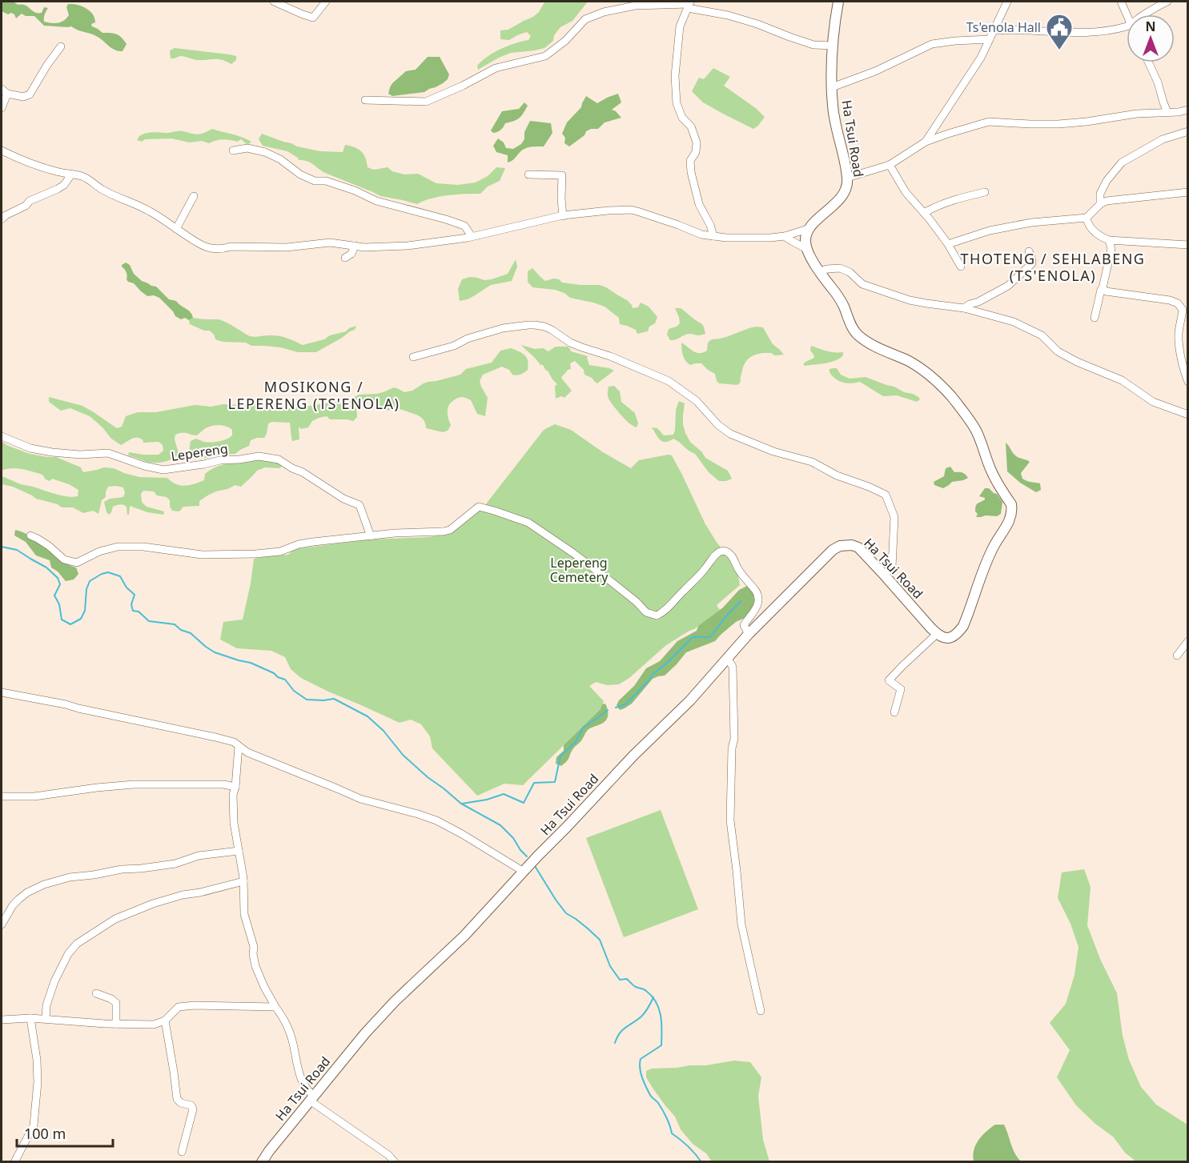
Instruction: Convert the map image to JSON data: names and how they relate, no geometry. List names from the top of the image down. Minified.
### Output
{"streets":{"street":["Ha Tsui Road","Lepereng"]},"districts":["THOTENG / SEHLABENG (TS'ENOLA)","MOSIKONG / LEPERENG (TS'ENOLA)"],"parks":["Lepereng Cemetery"],"places":{"public building":["Ts'enola Hall"]},"scale_bar":"100 m","north":"top"}
